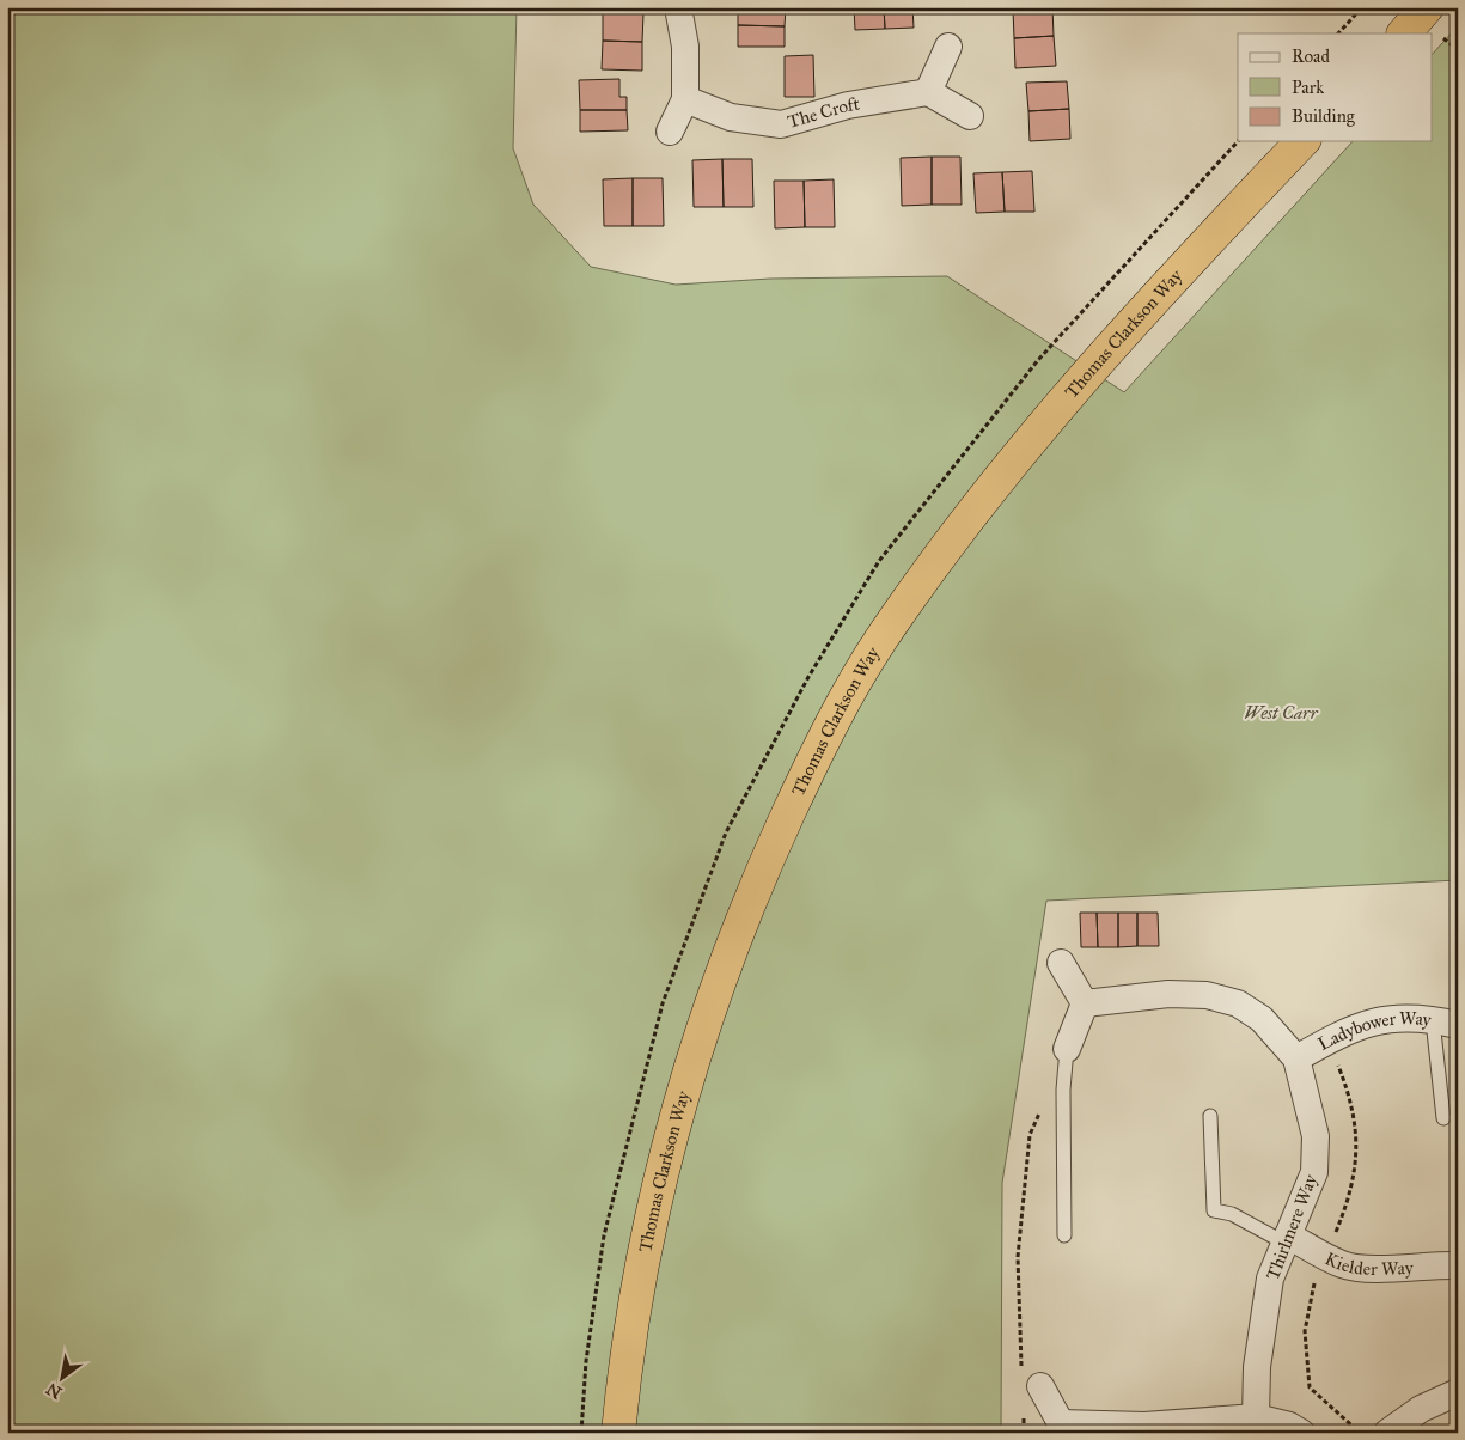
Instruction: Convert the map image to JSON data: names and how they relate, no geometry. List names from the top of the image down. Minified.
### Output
{"streets":{"highway":["Thomas Clarkson Way"],"street":["The Croft","Ladybower Way","Thirlmere Way","Kielder Way"]},"crossings":[["Ladybower Way","Thirlmere Way"],["Thirlmere Way","Kielder Way"]],"parks":["West Carr"],"legend":["Road","Park","Building"],"north":"bottom left"}
